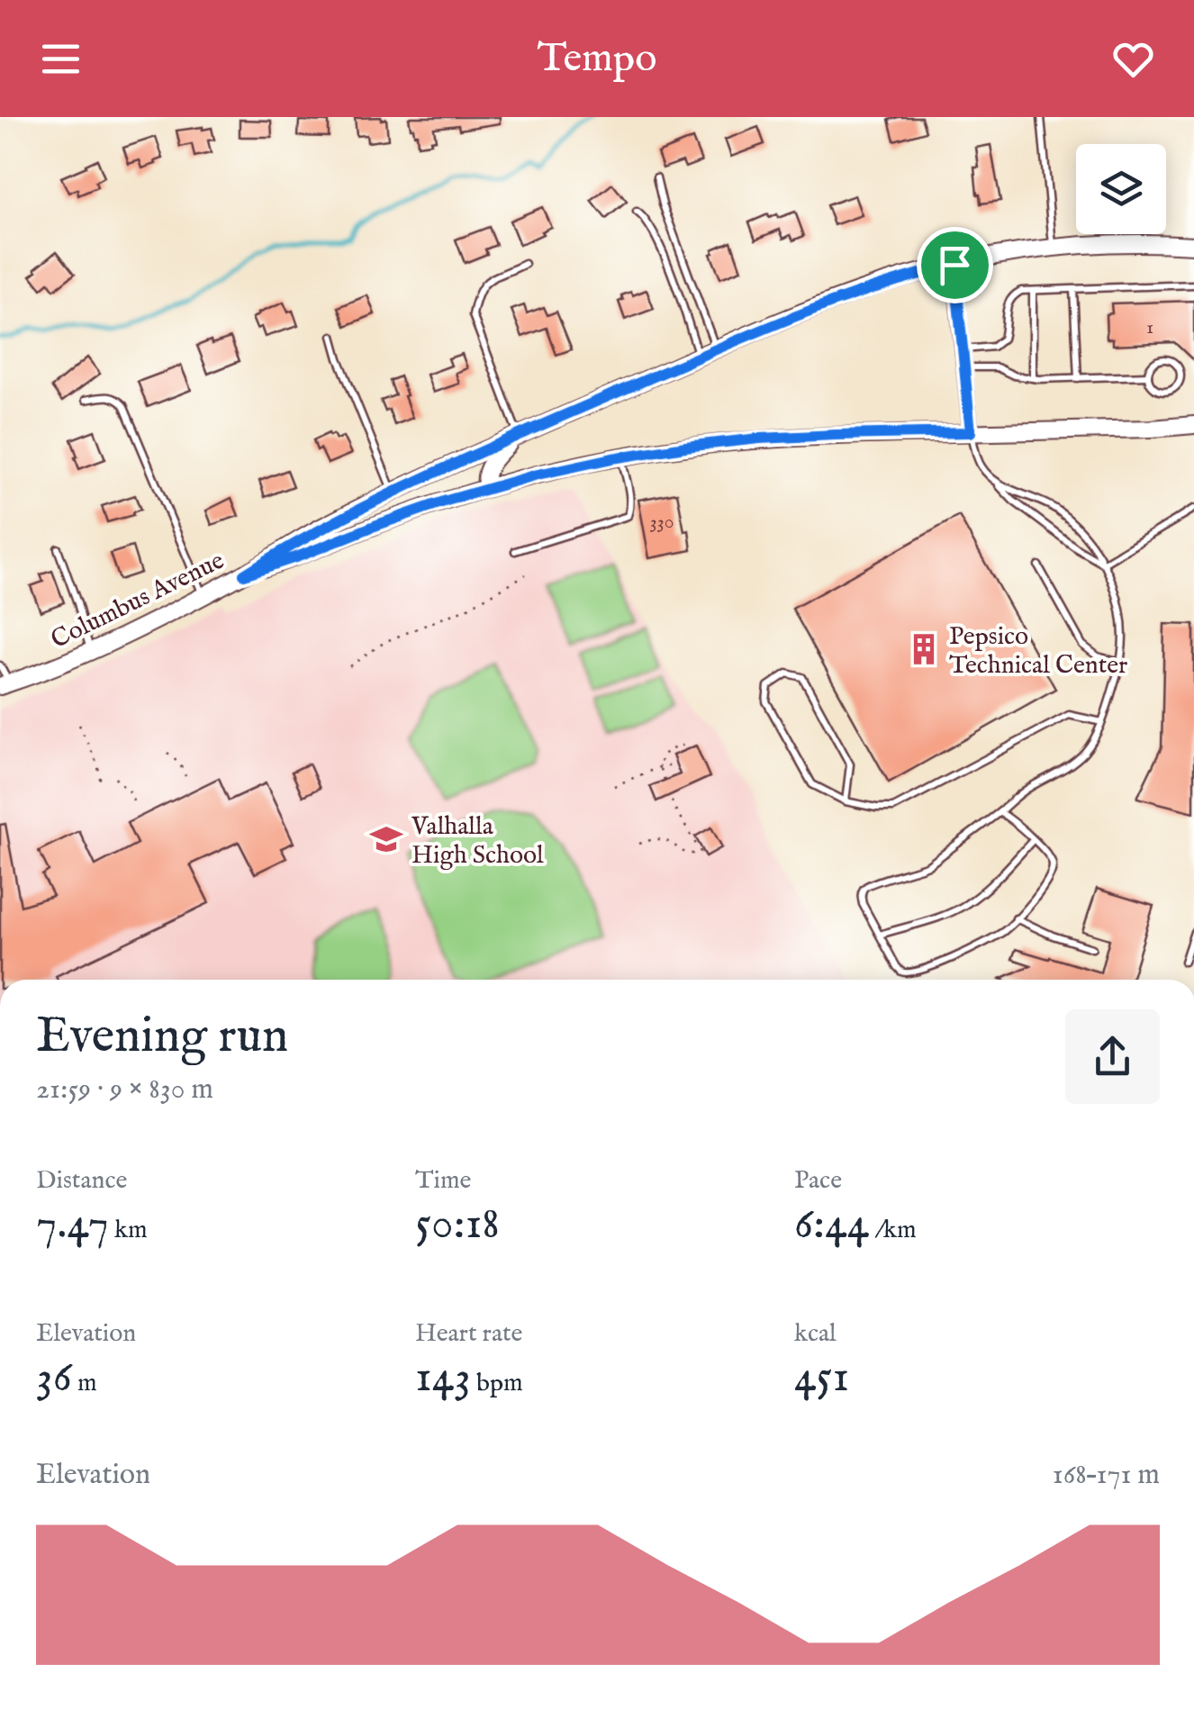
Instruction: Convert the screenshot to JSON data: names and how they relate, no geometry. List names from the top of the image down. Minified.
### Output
{"streets":{"street":["Columbus Avenue"]},"places":{"building":["Pepsico Technical Center"],"school or university":["Valhalla High School"]},"house_numbers":["1","330"],"page":{"header":"Tempo","heading":["Evening run","21:59 · 9 × 830 m"],"stats":[["Distance","7.47 km"],["Time","50:18"],["Pace","6:44 /km"],["Elevation","36 m"],["Heart rate","143 bpm"],["kcal","451"]],"chart":["Elevation","168–171 m"]}}
